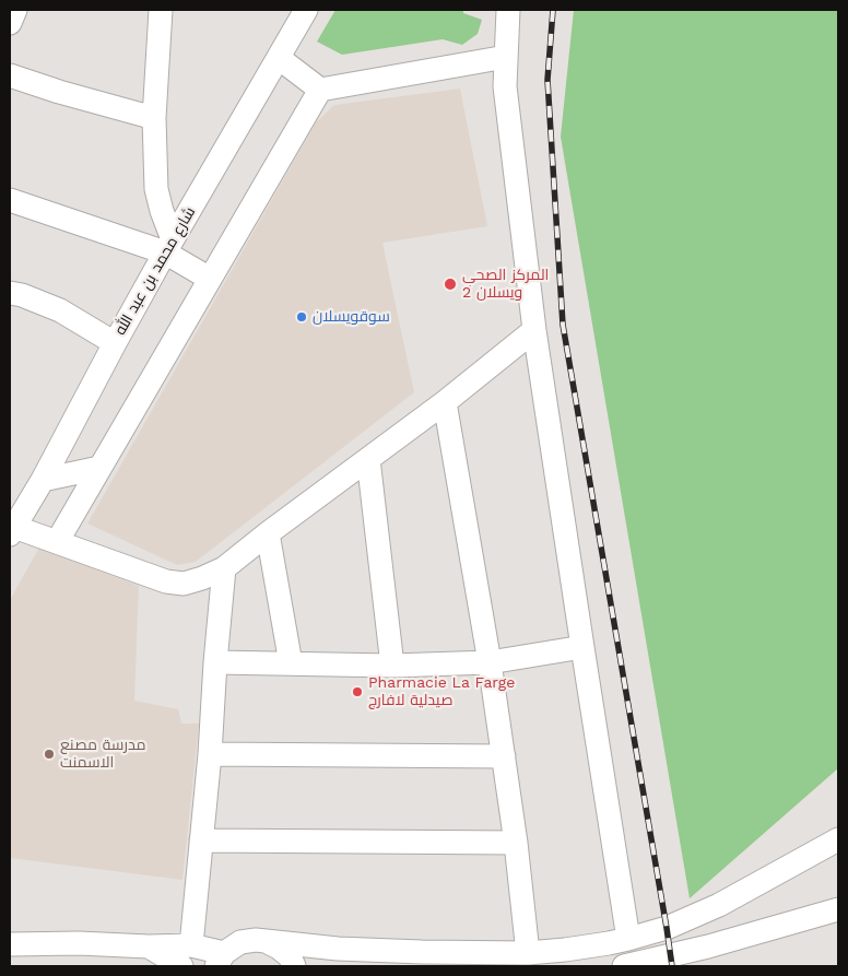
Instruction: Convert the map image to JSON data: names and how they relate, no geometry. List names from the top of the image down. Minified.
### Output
{"streets":{"street":["شارع محمد بن عبد الله"]},"places":["المركز الصحي ويسلان 2","سوقويسلان","Pharmacie La Farge صيدلية لافارج","مدرسة مصنع الاسمنت"]}
